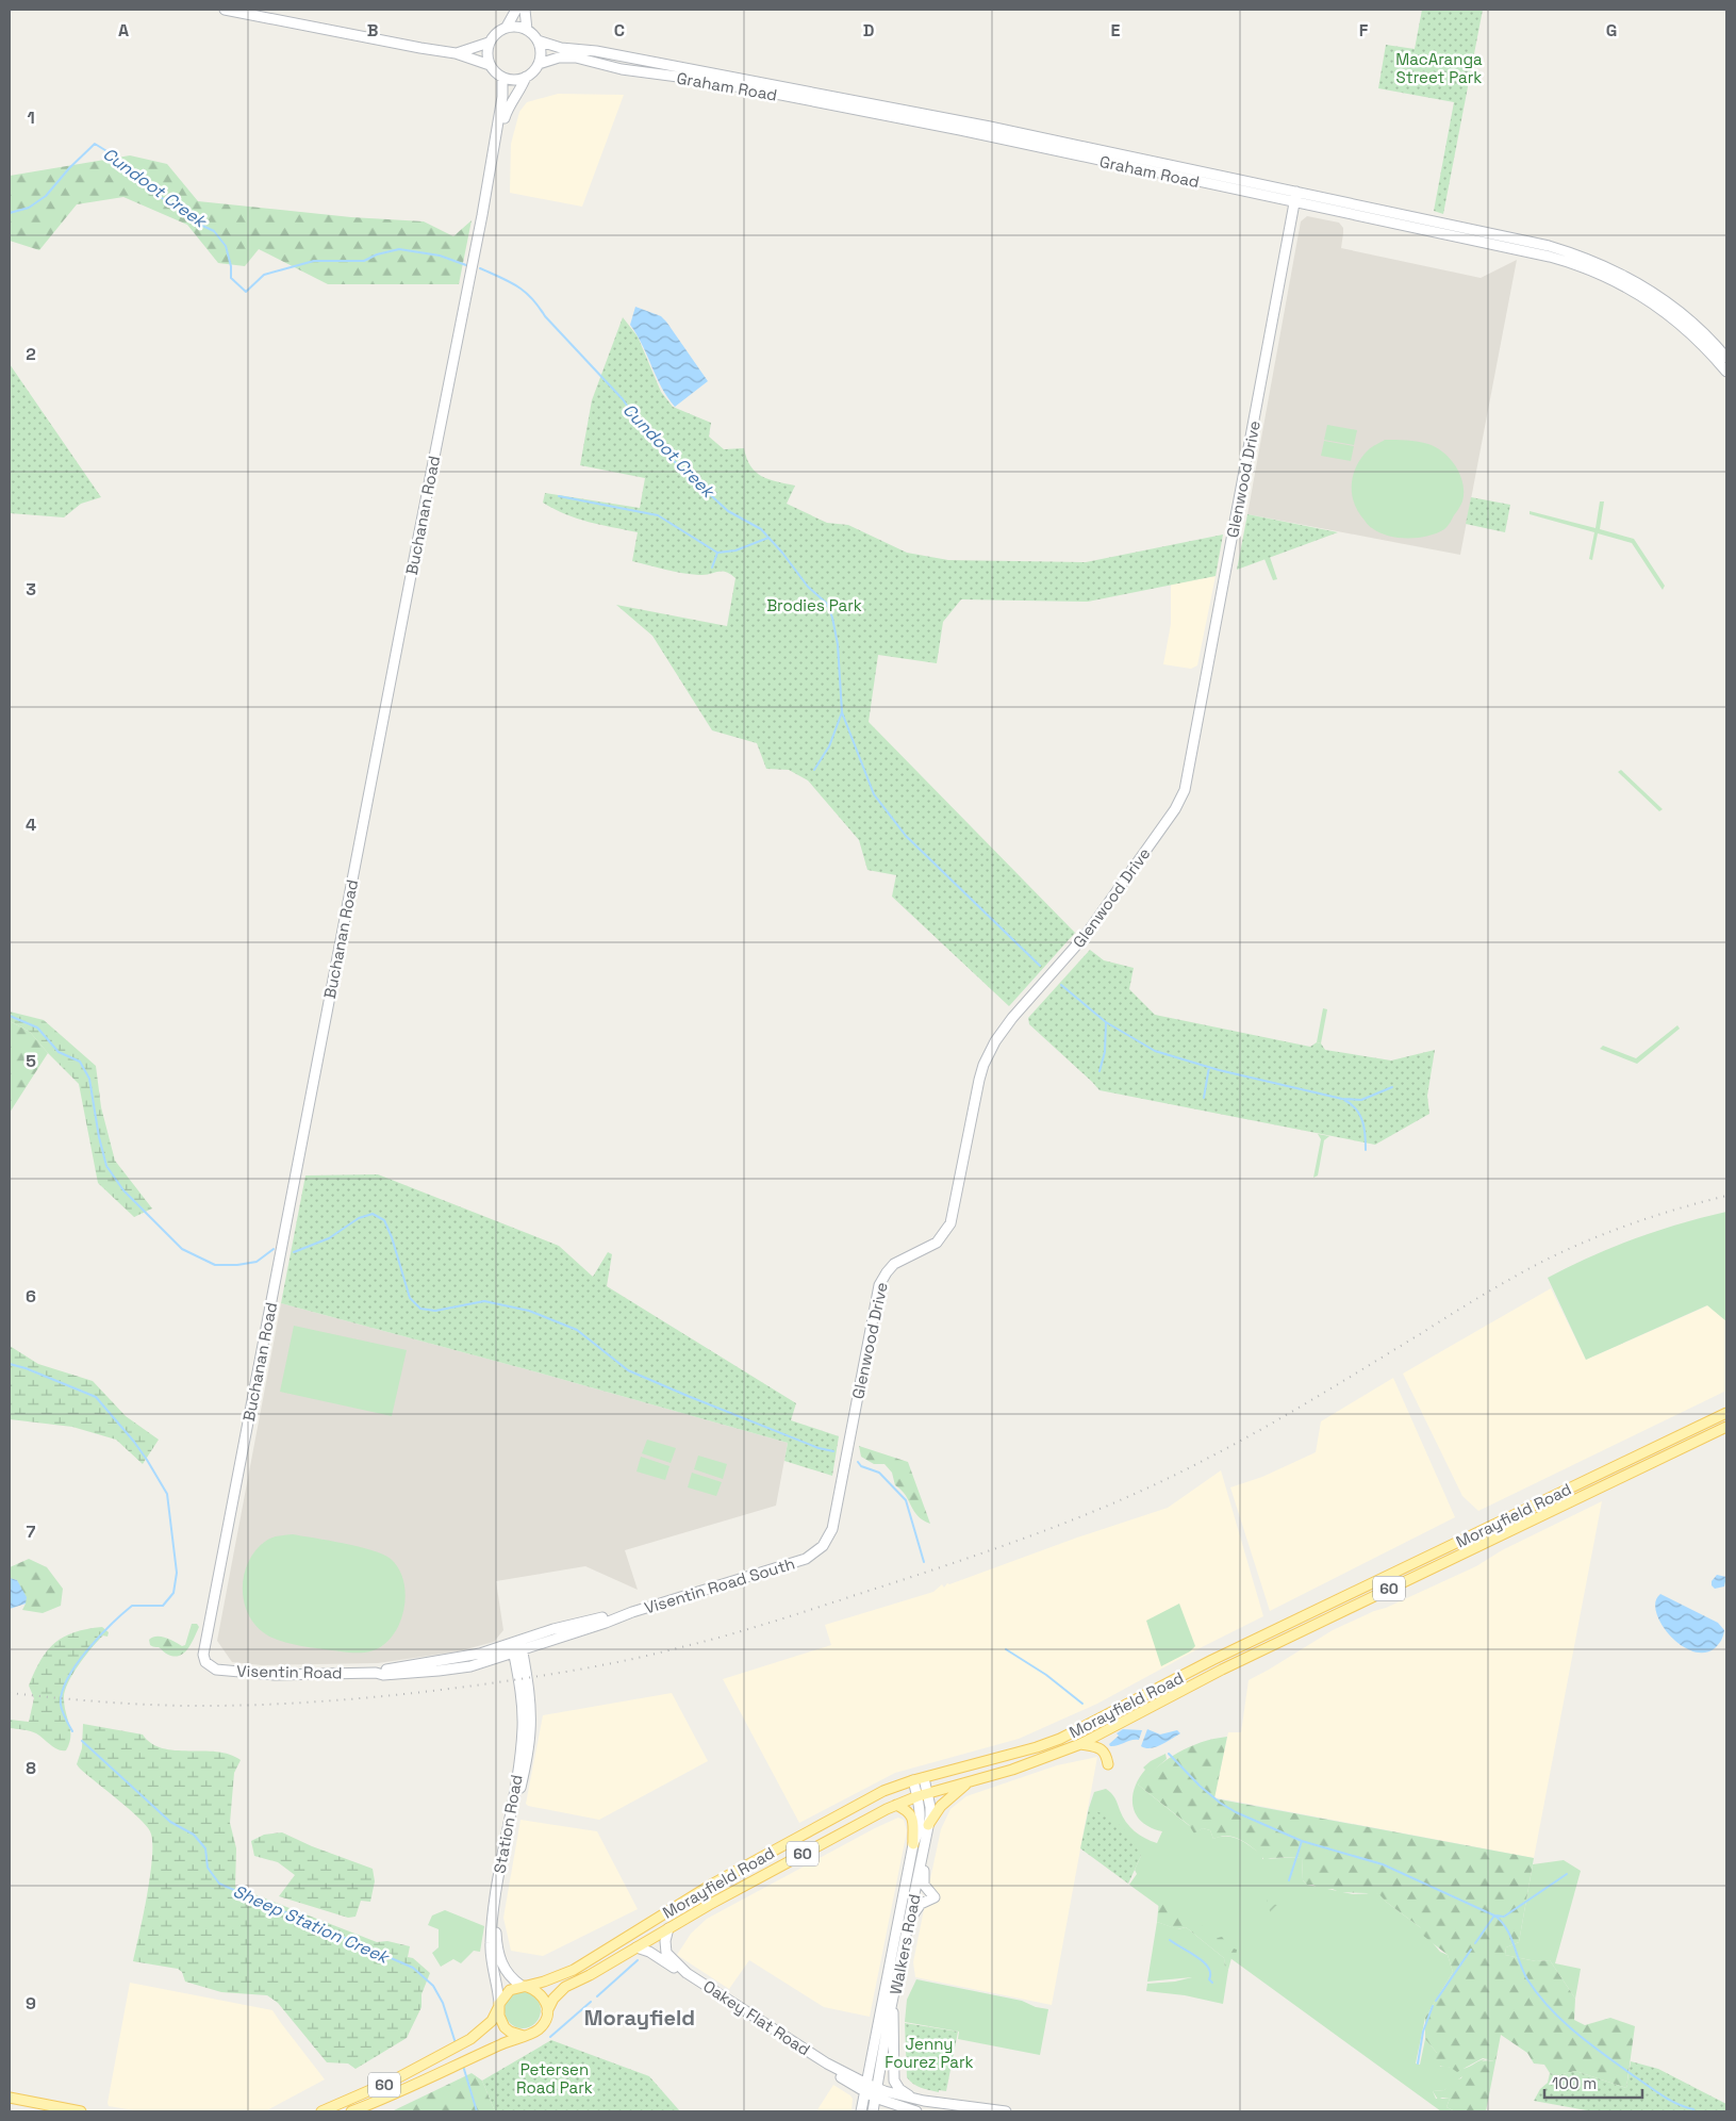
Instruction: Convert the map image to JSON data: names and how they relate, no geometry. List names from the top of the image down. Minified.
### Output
{"streets":{"main road":["Graham Road","Glenwood Drive","Buchanan Road","Morayfield Road","Visentin Road South","60","Visentin Road","Station Road","Walkers Road","Oakey Flat Road"]},"crossings":[["Graham Road","Glenwood Drive"],["Graham Road","Buchanan Road"],["Glenwood Drive","Visentin Road South"],["Buchanan Road","Visentin Road"],["Morayfield Road","60"],["Morayfield Road","Station Road"],["Morayfield Road","Walkers Road"],["Morayfield Road","Oakey Flat Road"],["Visentin Road South","Visentin Road"],["Visentin Road South","Station Road"],["60","Station Road"],["Visentin Road","Station Road"],["Walkers Road","Oakey Flat Road"]],"districts":["Morayfield"],"water":["Cundoot Creek","Sheep Station Creek"],"parks":["MacAranga Street Park","Brodies Park","Jenny Fourez Park","Petersen Road Park"],"scale_bar":"100 m","grid":{"columns":["A","B","C","D","E","F","G"],"rows":["1","2","3","4","5","6","7","8","9"]}}
